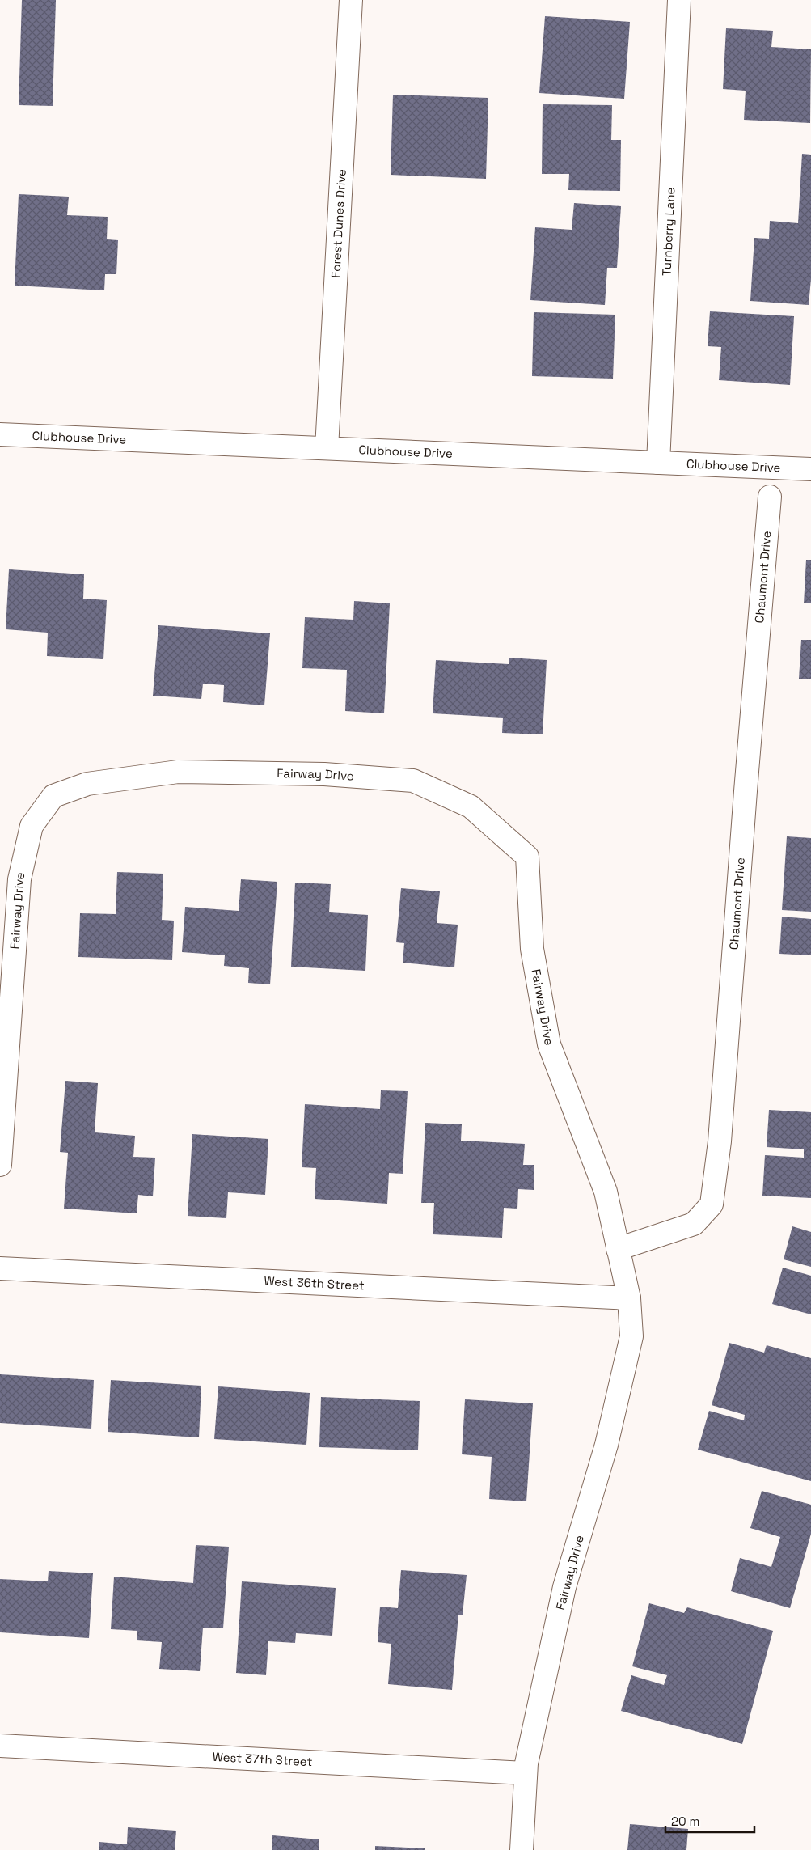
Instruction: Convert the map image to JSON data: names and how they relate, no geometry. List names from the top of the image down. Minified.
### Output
{"streets":{"street":["Forest Dunes Drive","Turnberry Lane","Clubhouse Drive","Chaumont Drive","Fairway Drive","West 36th Street","West 37th Street"]},"crossings":[["Forest Dunes Drive","Clubhouse Drive"],["Turnberry Lane","Clubhouse Drive"],["Chaumont Drive","Fairway Drive"],["Fairway Drive","West 36th Street"],["Fairway Drive","West 37th Street"]],"scale_bar":"20 m"}
